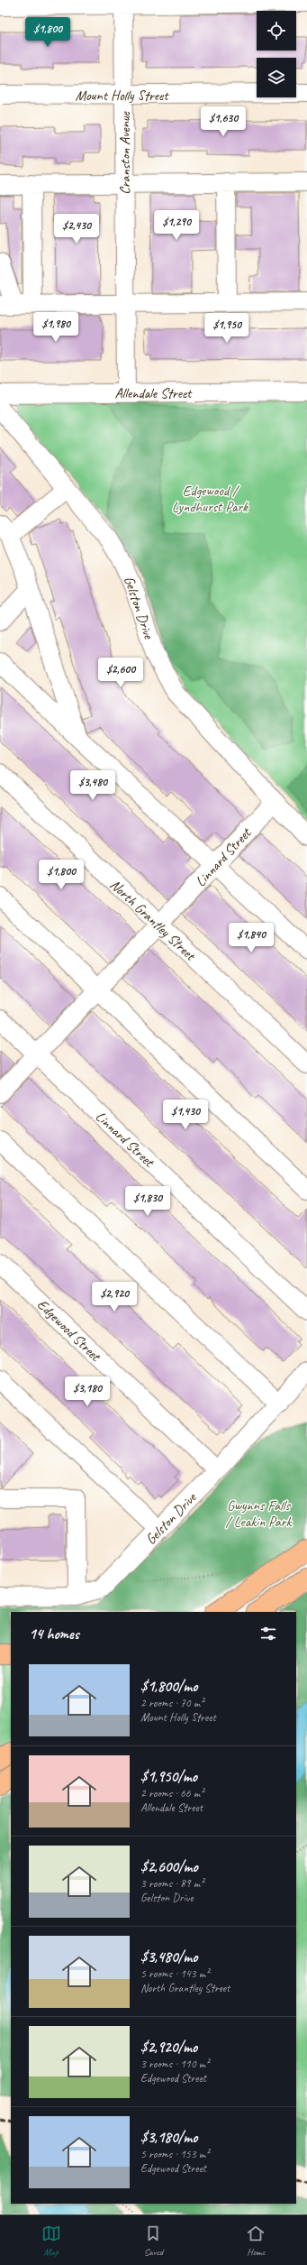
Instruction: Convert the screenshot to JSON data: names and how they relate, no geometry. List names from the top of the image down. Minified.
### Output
{"streets":{"street":["Mount Holly Street","Cranston Avenue","Allendale Street","Gelston Drive","Linnard Street","North Grantley Street","Edgewood Street"]},"crossings":[["Mount Holly Street","Cranston Avenue"],["Cranston Avenue","Allendale Street"],["Gelston Drive","Linnard Street"],["Gelston Drive","Edgewood Street"],["Linnard Street","North Grantley Street"]],"parks":["Edgewood / Lyndhurst Park","Gwynns Falls / Leakin Park"],"page":{"price":["$1,800","$1,630","$1,290","$2,430","$1,980","$1,950","$2,600","$3,480","$1,800","$1,840","$1,430","$1,830","$2,920","$3,180"],"heading":"14 homes","list":[{"name":"$1,800/mo","note":"2 rooms · 70 m² · Mount Holly Street"},{"name":"$1,950/mo","note":"2 rooms · 66 m² · Allendale Street"},{"name":"$2,600/mo","note":"3 rooms · 89 m² · Gelston Drive"},{"name":"$3,480/mo","note":"5 rooms · 143 m² · North Grantley Street"},{"name":"$2,920/mo","note":"3 rooms · 110 m² · Edgewood Street"},{"name":"$3,180/mo","note":"5 rooms · 153 m² · Edgewood Street"}],"tabs":["Map","Saved","Home"]}}
